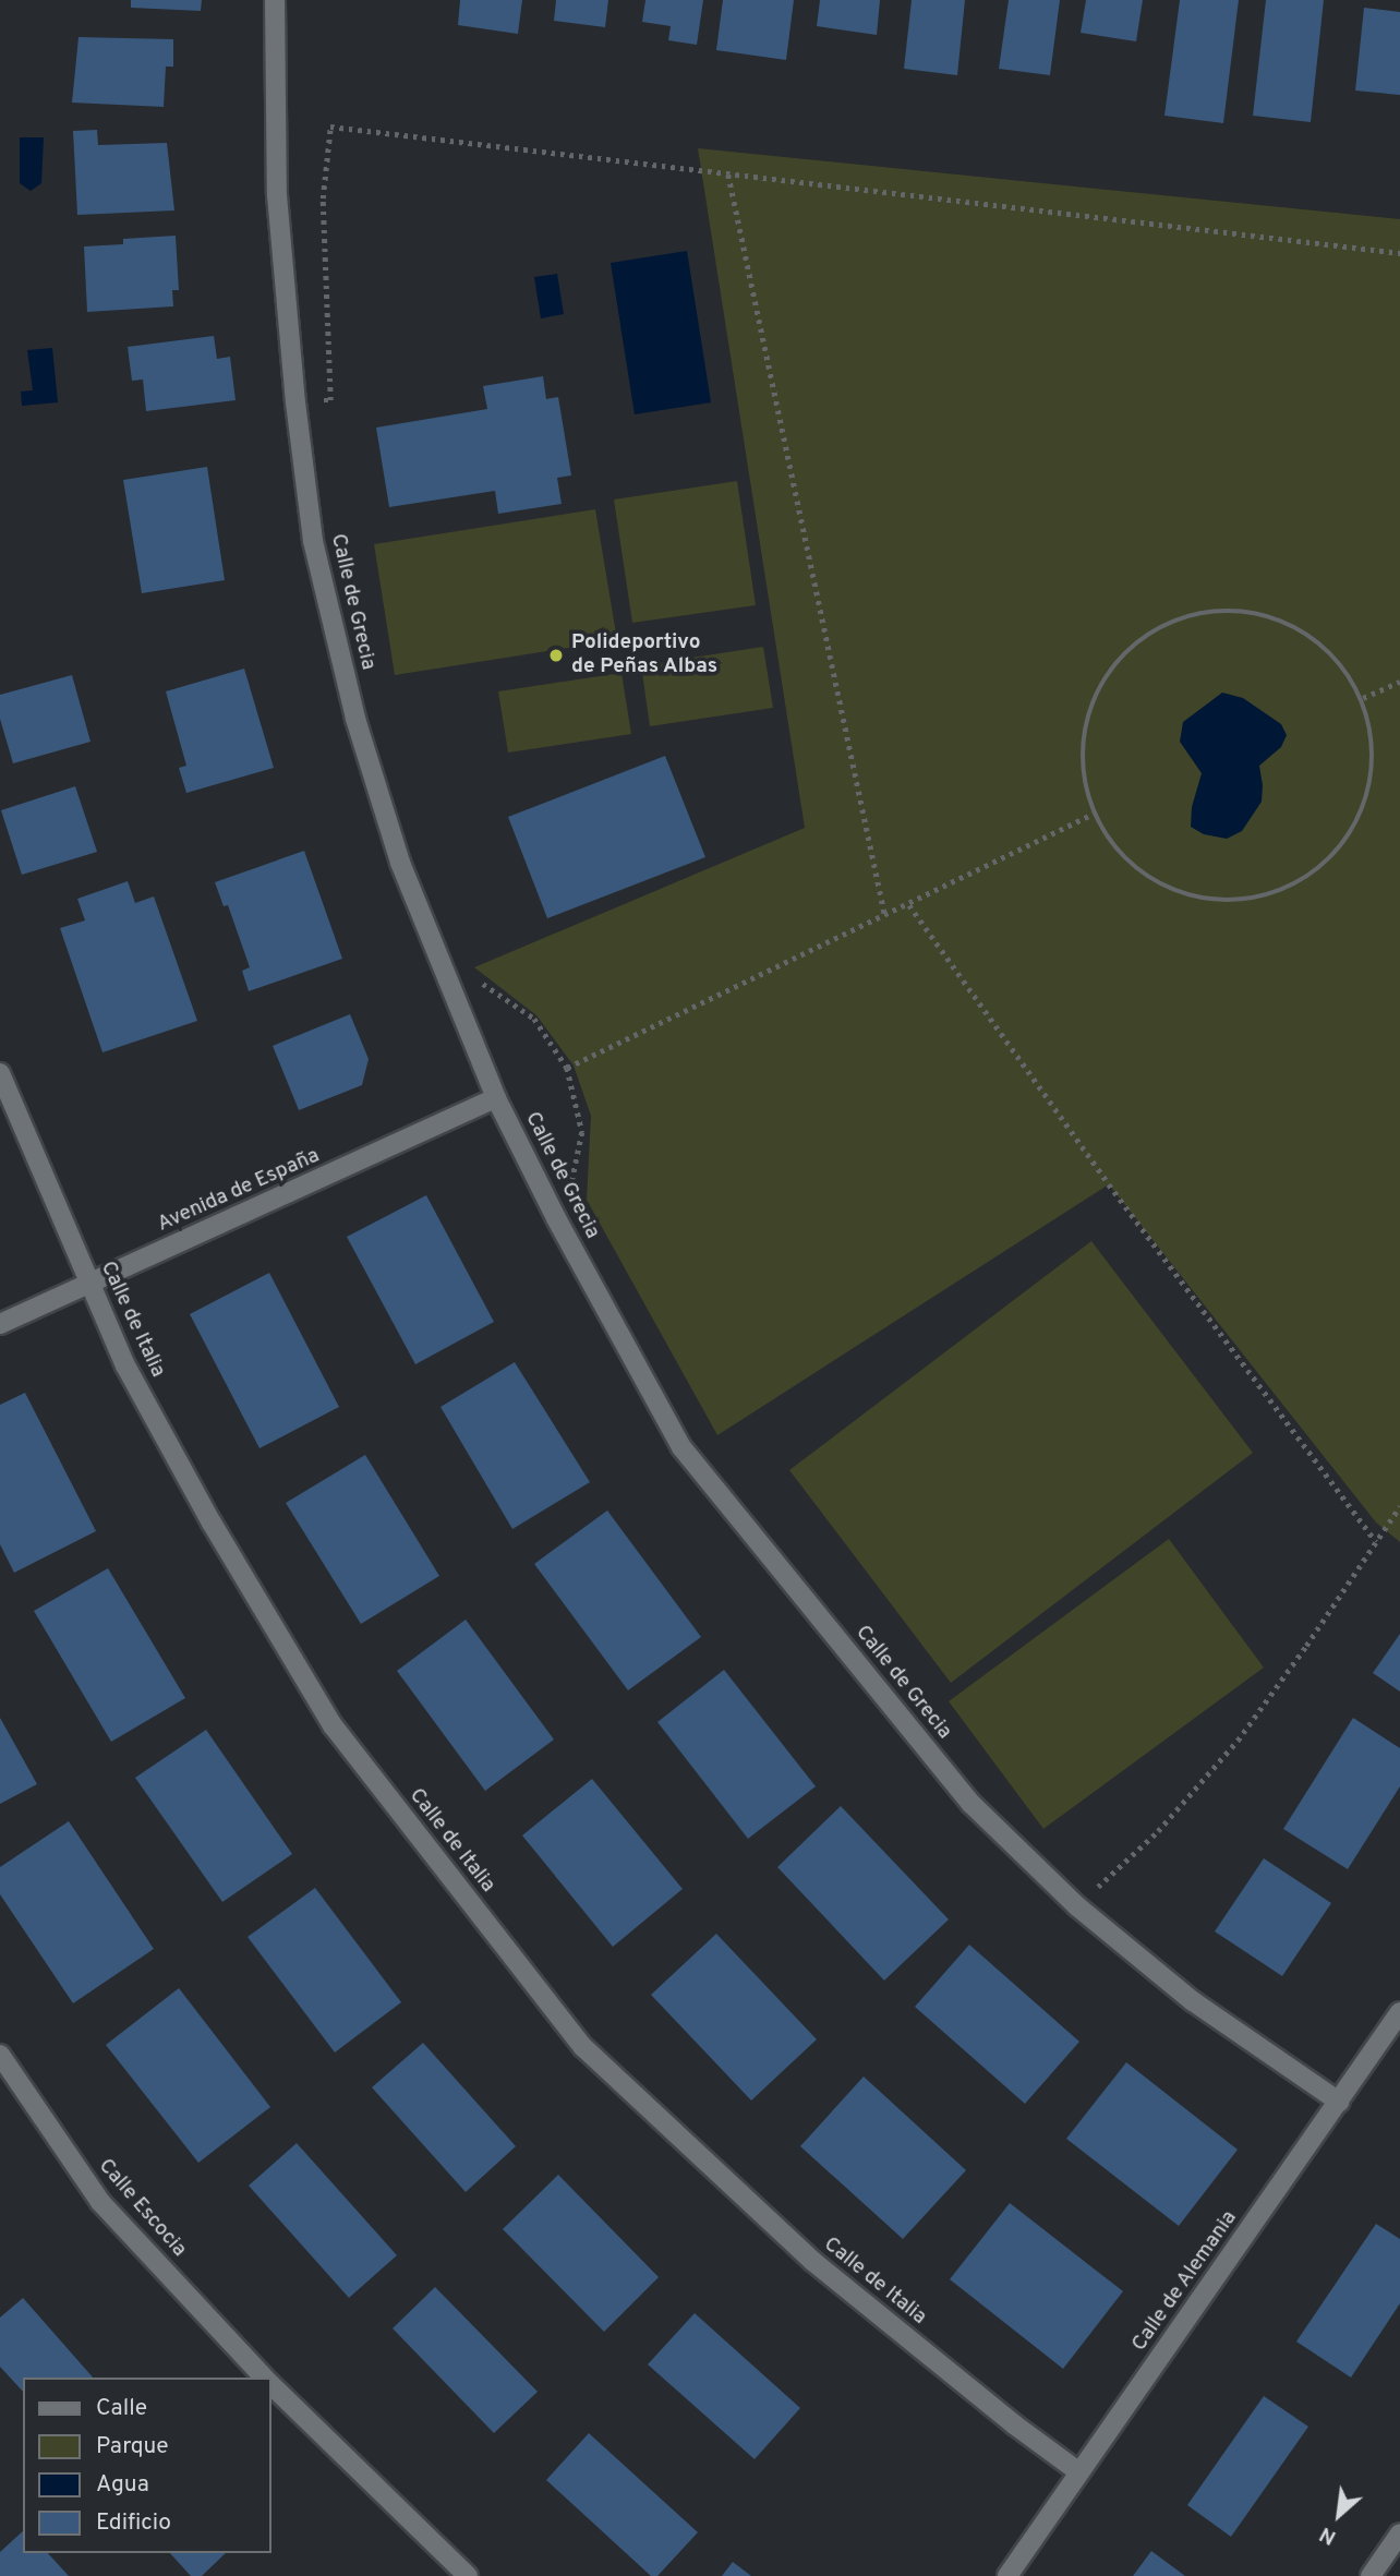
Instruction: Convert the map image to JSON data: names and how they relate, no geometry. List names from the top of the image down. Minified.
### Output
{"streets":{"street":["Calle de Grecia","Avenida de España","Calle de Italia","Calle Escocia","Calle de Alemania"]},"crossings":[["Calle de Grecia","Avenida de España"],["Calle de Grecia","Calle de Alemania"],["Avenida de España","Calle de Italia"],["Calle de Italia","Calle de Alemania"]],"places":["Polideportivo de Peñas Albas"],"legend":["Calle","Parque","Agua","Edificio"],"north":"bottom left"}
